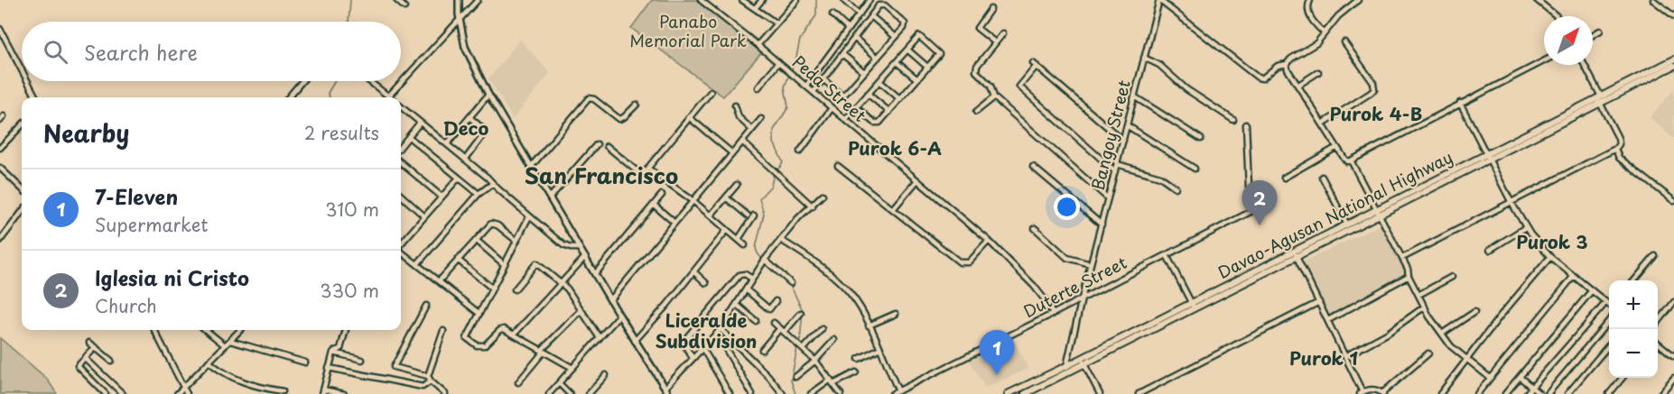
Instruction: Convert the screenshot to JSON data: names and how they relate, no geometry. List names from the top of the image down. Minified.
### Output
{"streets":{"highway":["Davao-Agusan National Highway"],"street":["Peda Street","Bangoy Street","Duterte Street"]},"crossings":[["Peda Street","Duterte Street"],["Bangoy Street","Davao-Agusan National Highway"],["Bangoy Street","Duterte Street"]],"districts":["Purok 4-B","Deco","Purok 6-A","San Francisco","Purok 3","Liceralde Subdivision","Purok 1"],"parks":["Panabo Memorial Park"],"north":"top right","page":{"search":"Search here","heading":["Nearby","2 results"],"list":[{"mark":"1","name":"7-Eleven","note":"Supermarket","value":"310 m"},{"mark":"2","name":"Iglesia ni Cristo","note":"Church","value":"330 m"}],"pins":["2","1"],"map_buttons":["+","−"]}}
